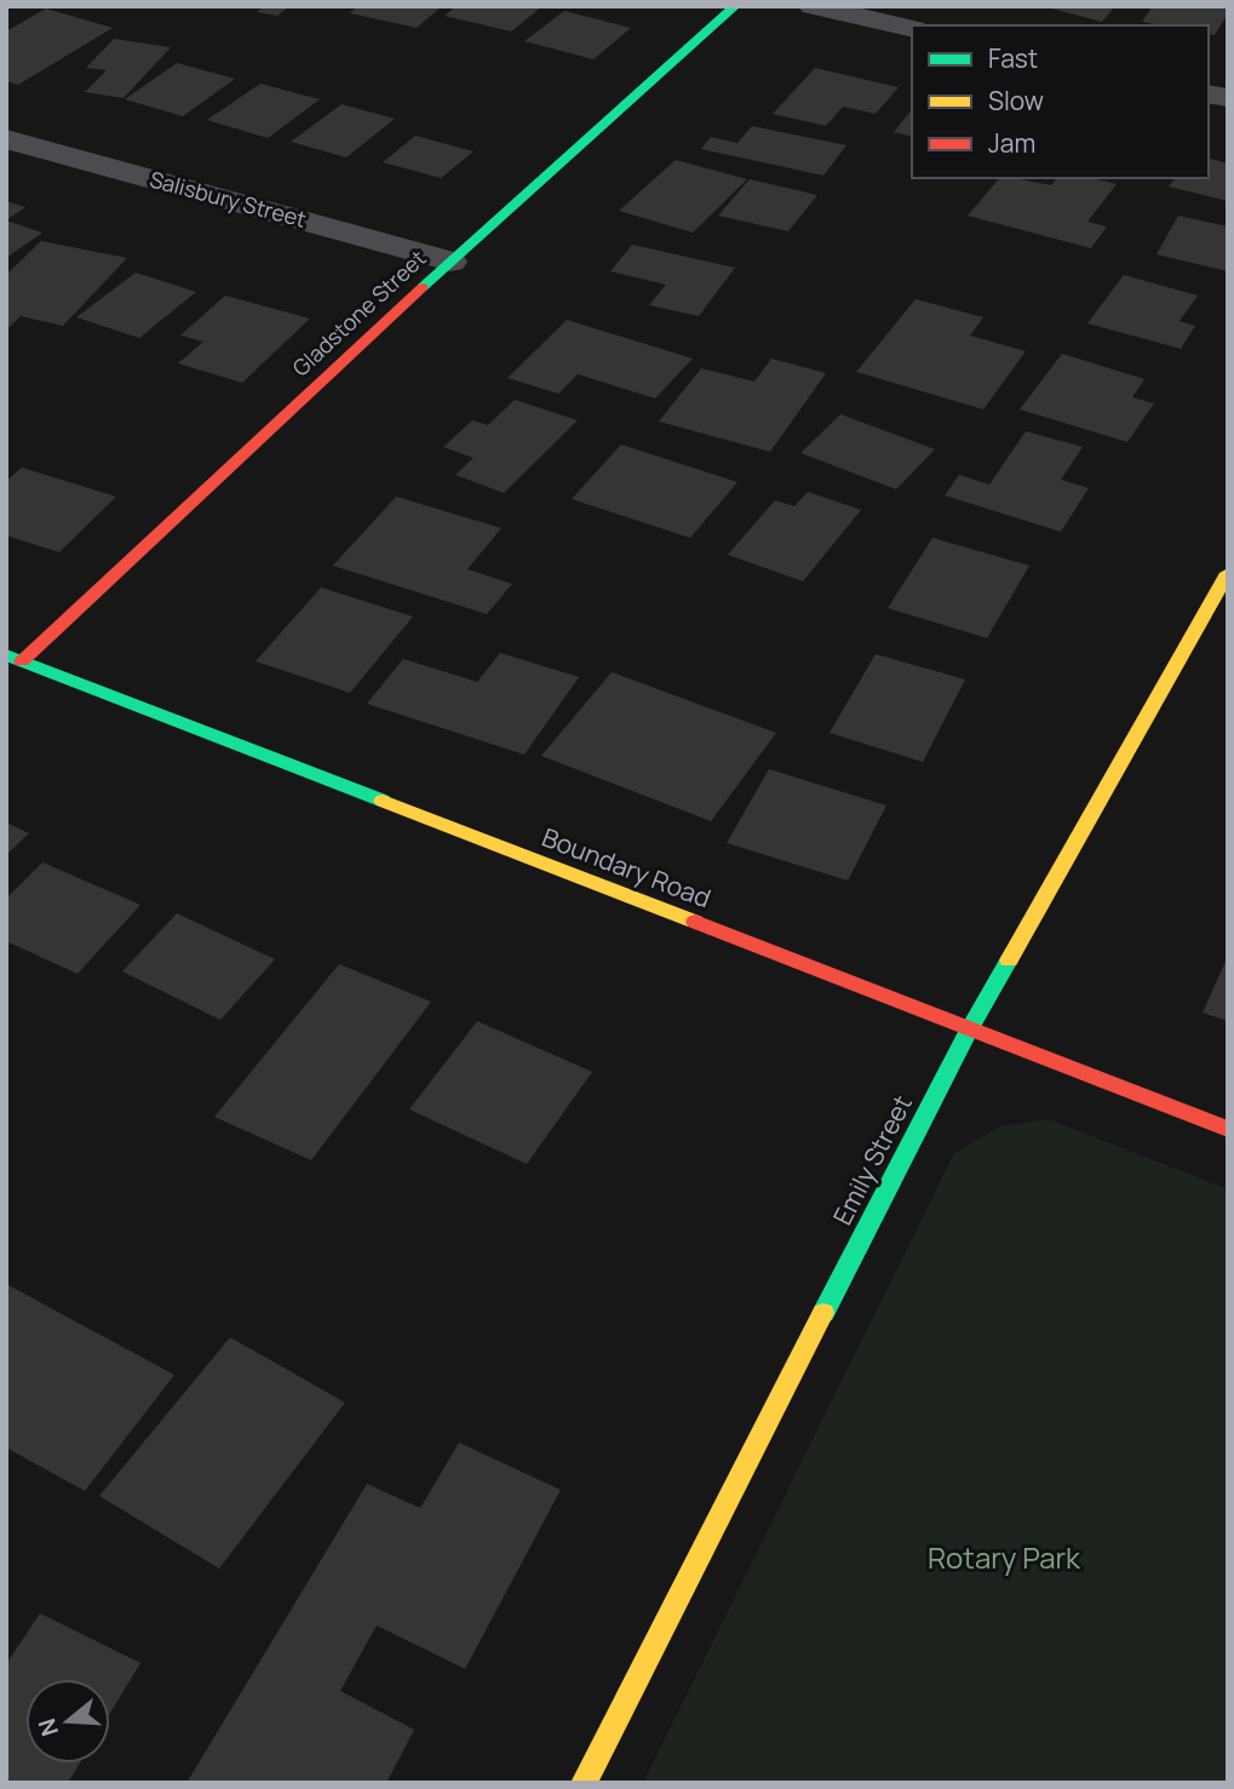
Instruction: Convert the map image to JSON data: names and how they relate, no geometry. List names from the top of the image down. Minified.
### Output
{"streets":{"street":["Salisbury Street","Gladstone Street","Boundary Road","Emily Street"]},"crossings":[["Salisbury Street","Gladstone Street"],["Gladstone Street","Boundary Road"],["Boundary Road","Emily Street"]],"parks":["Rotary Park"],"legend":["Fast","Slow","Jam"],"north":"left"}
